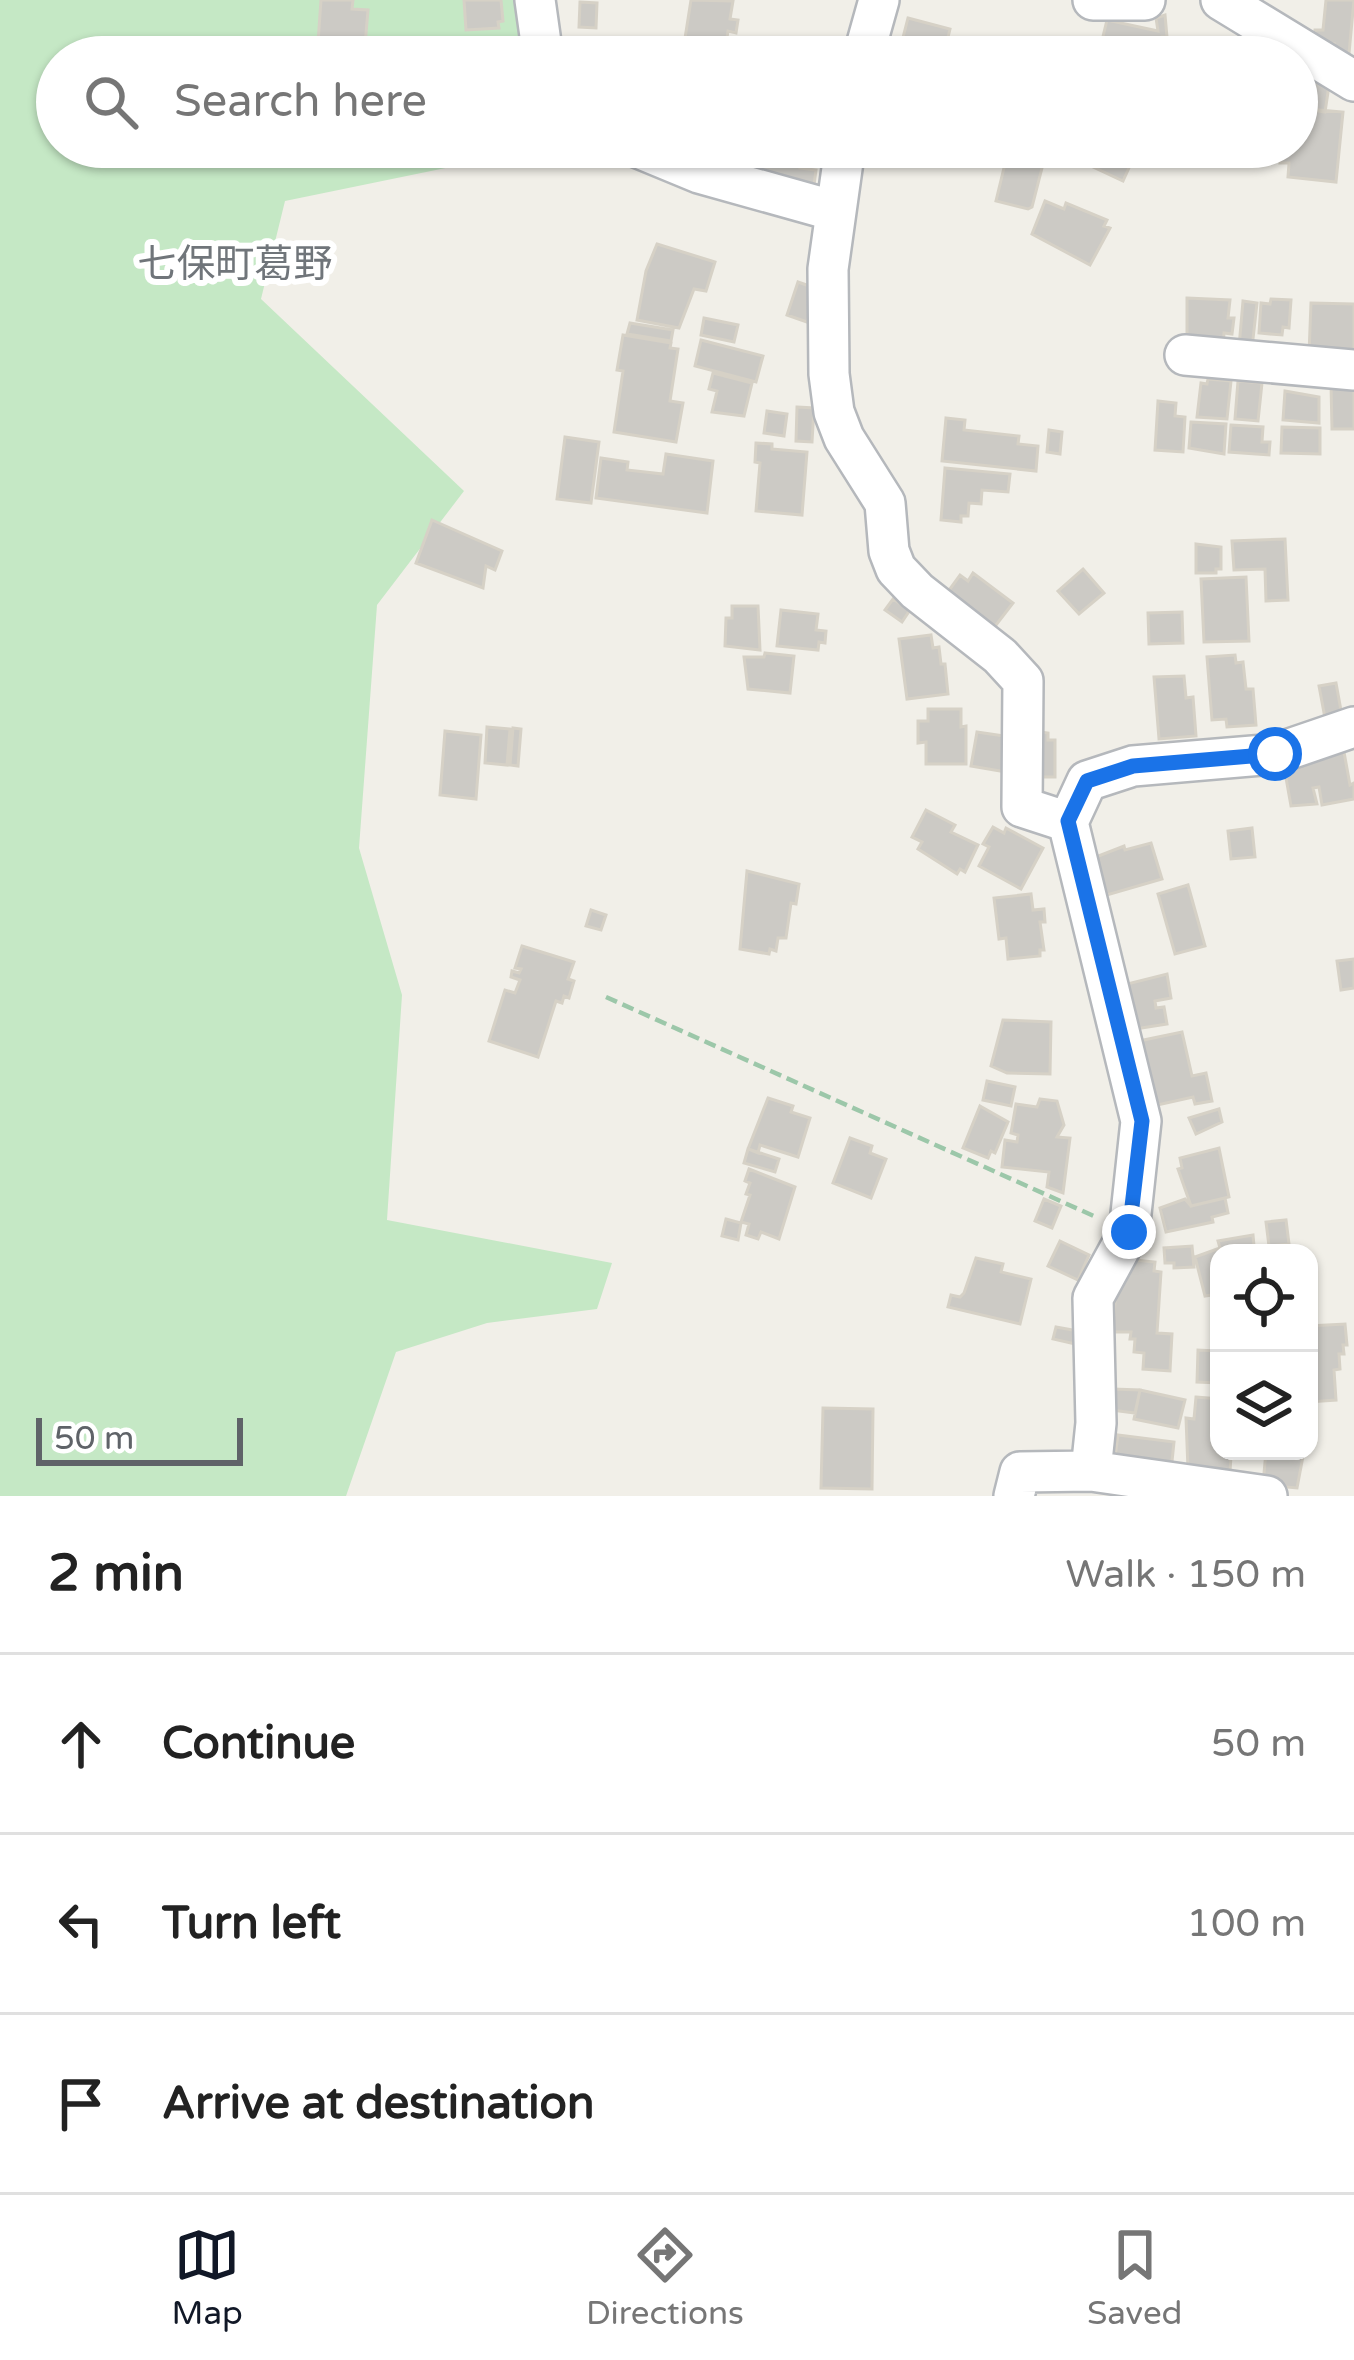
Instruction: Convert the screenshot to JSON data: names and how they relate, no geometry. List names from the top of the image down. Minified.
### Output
{"districts":["七保町葛野"],"scale_bar":"50 m","page":{"search":"Search here","scale":"50 m","heading":["2 min","Walk · 150 m"],"list":[["Continue","50 m"],["Turn left","100 m"],"Arrive at destination"],"nav":["Map","Directions","Saved"]}}
